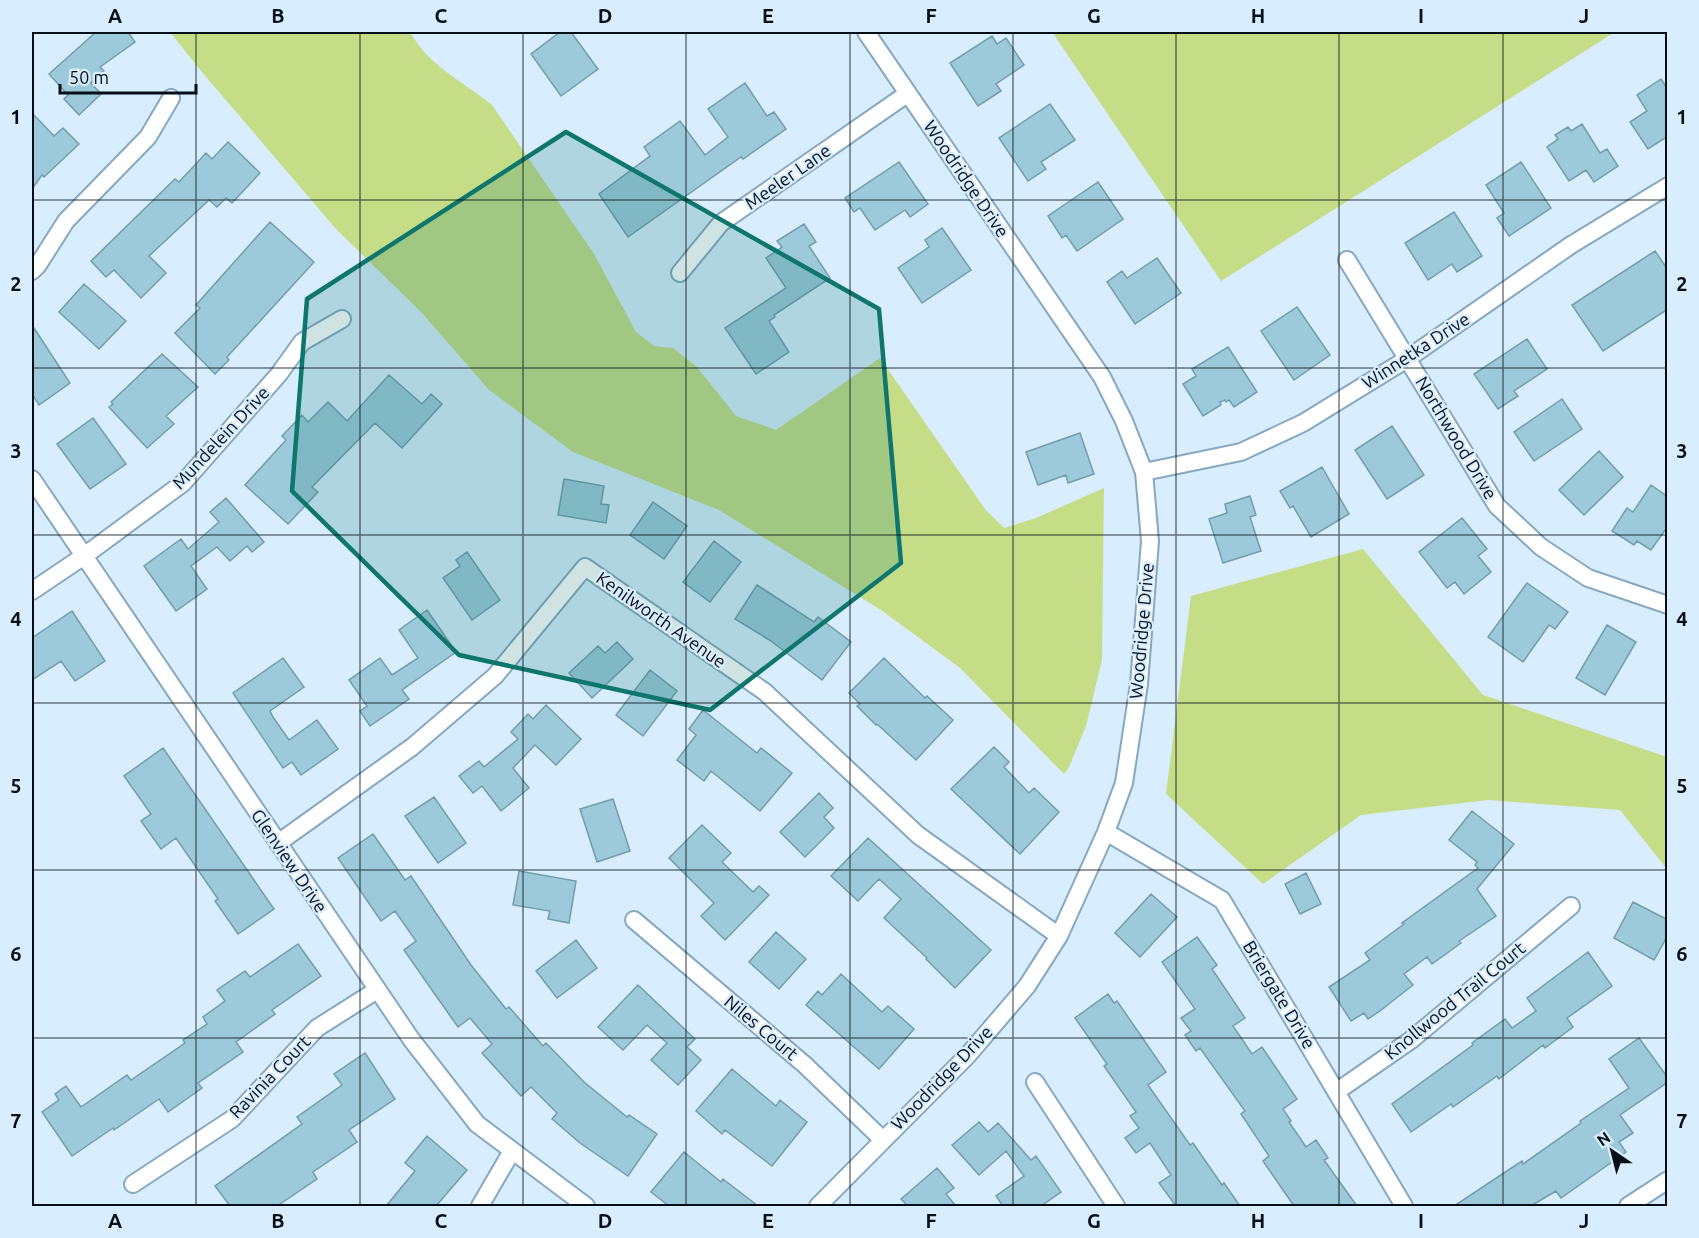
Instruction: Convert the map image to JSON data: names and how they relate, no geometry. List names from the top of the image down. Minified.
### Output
{"streets":{"street":["Meeler Lane","Woodridge Drive","Winnetka Drive","Mundelein Drive","Northwood Drive","Kenilworth Avenue","Glenview Drive","Briergate Drive","Knollwood Trail Court","Niles Court","Ravinia Court"]},"crossings":[["Meeler Lane","Woodridge Drive"],["Woodridge Drive","Winnetka Drive"],["Woodridge Drive","Kenilworth Avenue"],["Woodridge Drive","Briergate Drive"],["Woodridge Drive","Niles Court"],["Winnetka Drive","Northwood Drive"],["Mundelein Drive","Glenview Drive"],["Kenilworth Avenue","Glenview Drive"],["Glenview Drive","Ravinia Court"],["Briergate Drive","Knollwood Trail Court"]],"scale_bar":"50 m","north":"top left","grid":{"columns":["A","B","C","D","E","F","G","H","I","J"],"rows":["1","2","3","4","5","6","7"]}}
